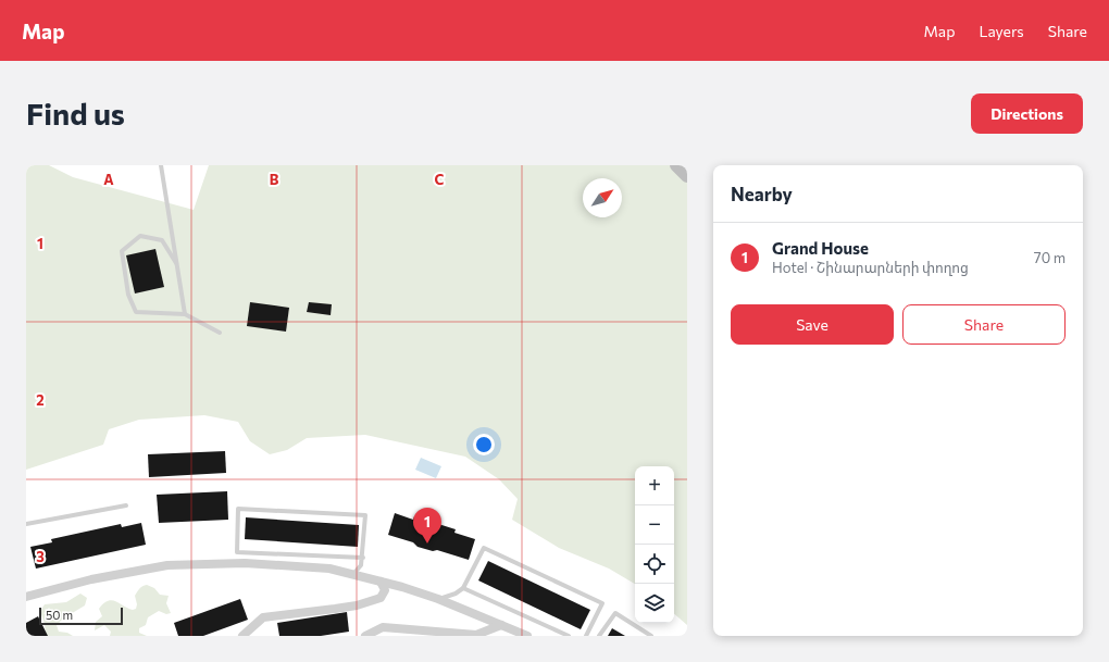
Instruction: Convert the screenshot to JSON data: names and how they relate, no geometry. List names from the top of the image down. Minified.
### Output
{"scale_bar":"50 m","north":"top right","page":{"header":"Map","nav":["Map","Layers","Share"],"buttons":["Directions",["Save","Share"]],"title":"Find us","heading":"Nearby","list":[{"mark":"1","name":"Grand House","note":"Hotel · Շինարարների փողոց","value":"70 m"}],"map_buttons":["+","−"],"pins":"1","scale":"50 m"},"grid":{"columns":["A","B","C"],"rows":["1","2","3"]}}
